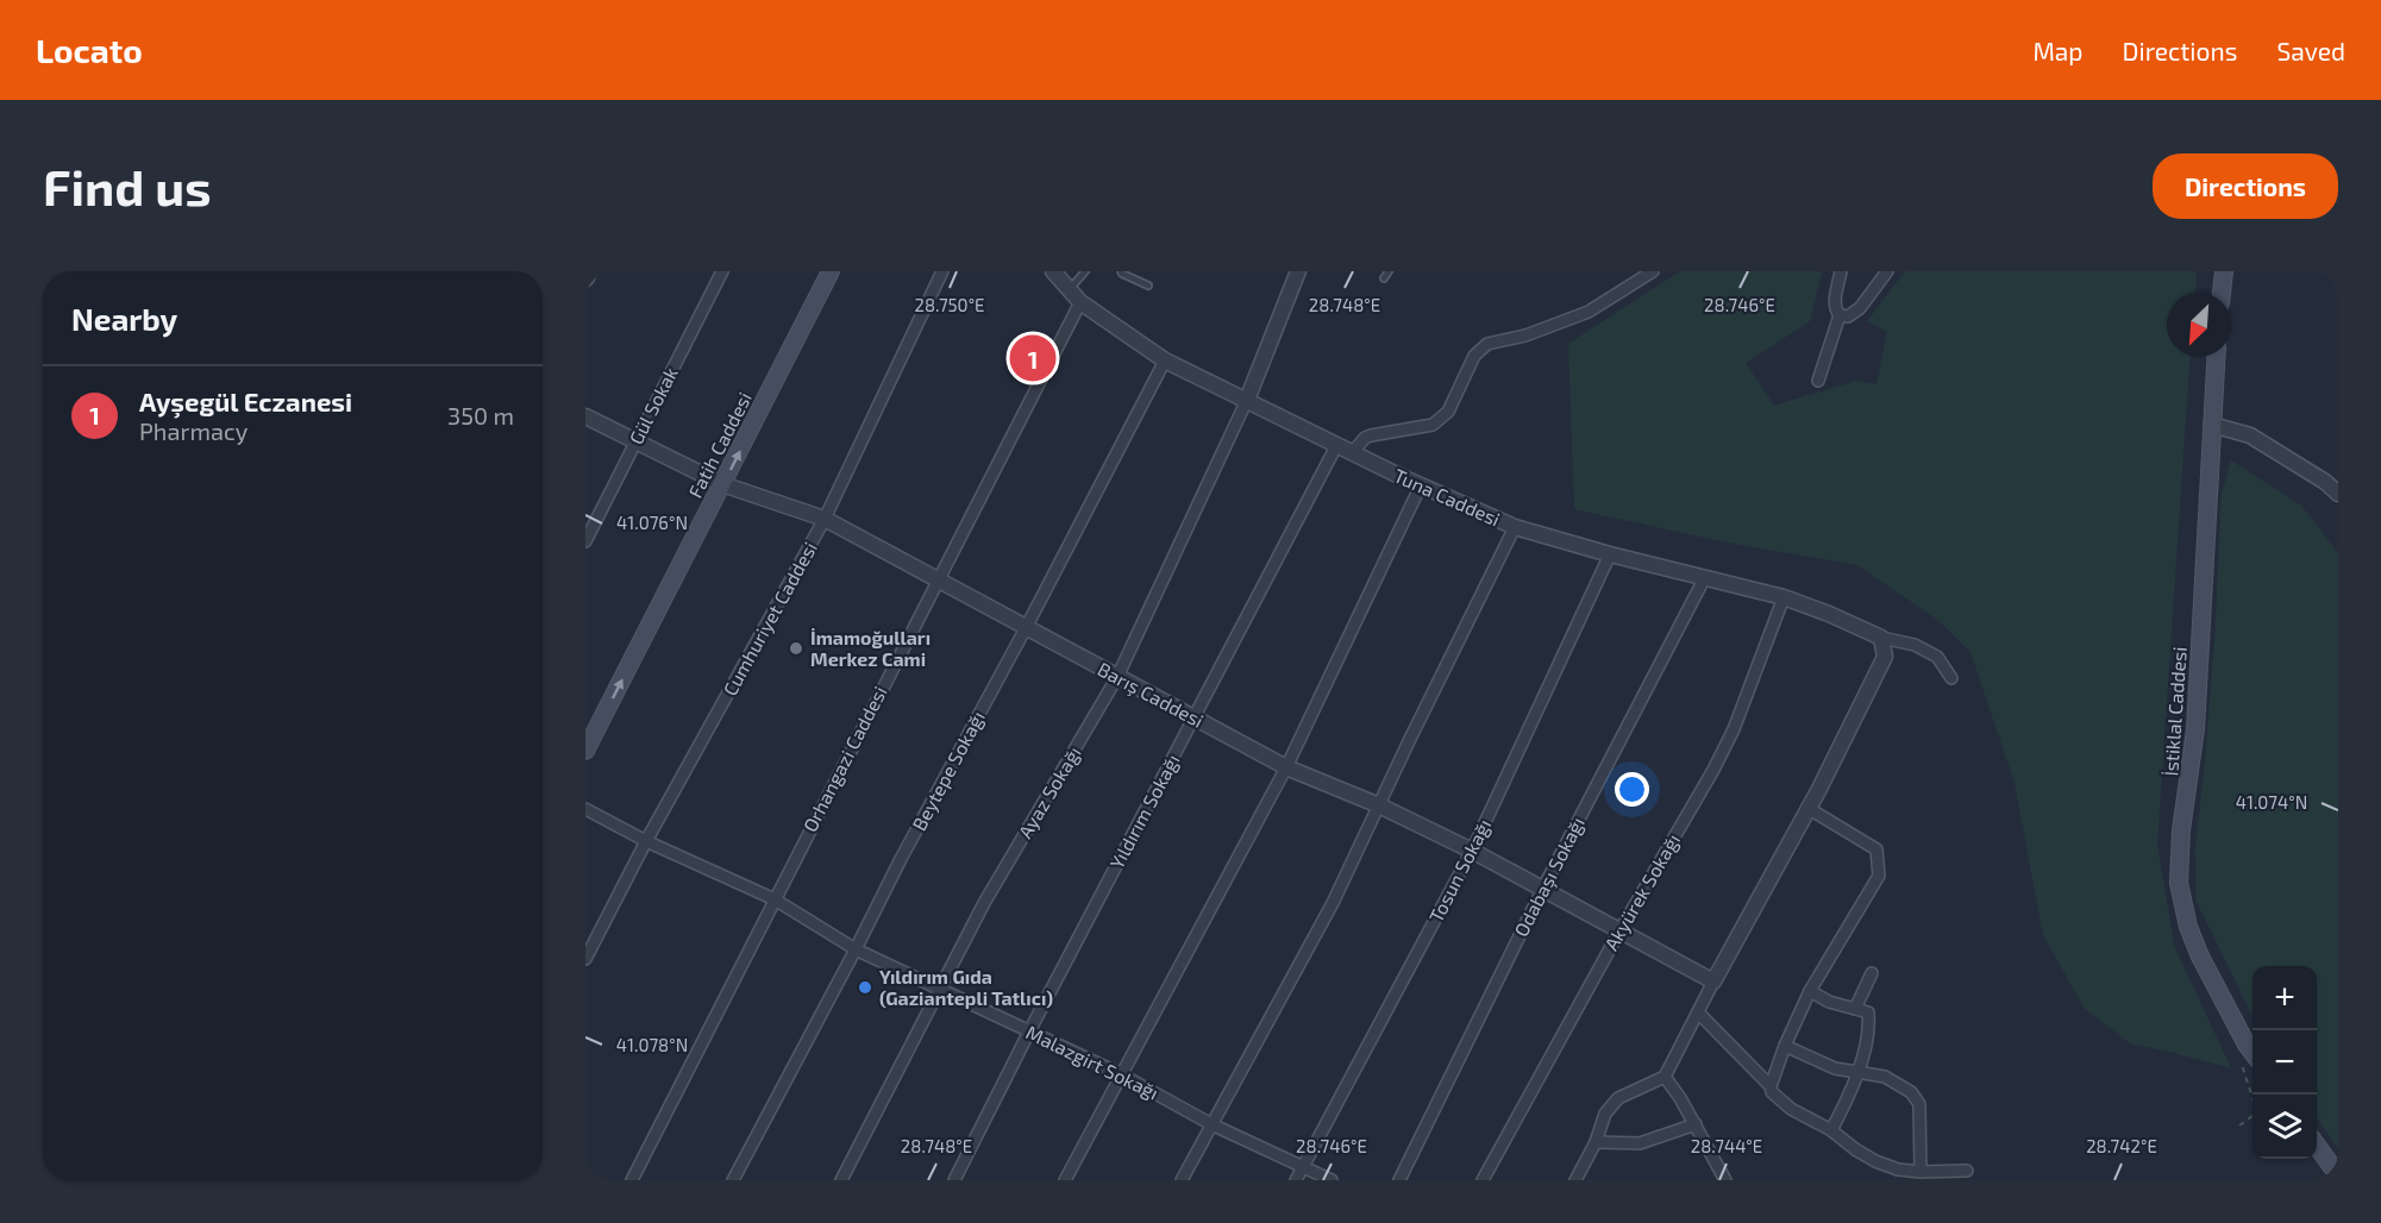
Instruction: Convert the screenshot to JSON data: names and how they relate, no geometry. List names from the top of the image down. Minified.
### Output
{"streets":{"main road":["Fatih Caddesi","İstiklal Caddesi"],"street":["Gül Sokak","Tuna Caddesi","Cumhuriyet Caddesi","Barış Caddesi","Orhangazi Caddesi","Beytepe Sokağı","Ayaz Sokağı","Yıldırım Sokağı","Tosun Sokağı","Odabaşı Sokağı","Akyürek Sokağı","Malazgirt Sokağı"]},"crossings":[["Gül Sokak","Barış Caddesi"],["Fatih Caddesi","Barış Caddesi"],["Tuna Caddesi","Orhangazi Caddesi"],["Tuna Caddesi","Beytepe Sokağı"],["Tuna Caddesi","Ayaz Sokağı"],["Tuna Caddesi","Yıldırım Sokağı"],["Tuna Caddesi","Tosun Sokağı"],["Tuna Caddesi","Odabaşı Sokağı"],["Tuna Caddesi","Akyürek Sokağı"],["Cumhuriyet Caddesi","Barış Caddesi"],["Cumhuriyet Caddesi","Malazgirt Sokağı"],["Barış Caddesi","Orhangazi Caddesi"],["Barış Caddesi","Beytepe Sokağı"],["Barış Caddesi","Ayaz Sokağı"],["Barış Caddesi","Yıldırım Sokağı"],["Barış Caddesi","Tosun Sokağı"],["Barış Caddesi","Odabaşı Sokağı"],["Barış Caddesi","Akyürek Sokağı"],["Orhangazi Caddesi","Malazgirt Sokağı"],["Beytepe Sokağı","Malazgirt Sokağı"],["Ayaz Sokağı","Malazgirt Sokağı"],["Yıldırım Sokağı","Malazgirt Sokağı"],["Tosun Sokağı","Malazgirt Sokağı"]],"one_way":["Fatih Caddesi"],"places":["İmamoğulları Merkez Cami","Yıldırım Gıda (Gaziantepli Tatlıcı)"],"north":"bottom left","page":{"header":"Locato","nav":["Map","Directions","Saved"],"buttons":"Directions","title":"Find us","heading":"Nearby","pins":"1","list":[{"mark":"1","name":"Ayşegül Eczanesi","note":"Pharmacy","value":"350 m"}],"map_buttons":["+","−"]},"coordinates":["28.750°E","28.748°E","28.746°E","41.076°N","41.074°N","41.078°N","28.744°E","28.742°E"]}
